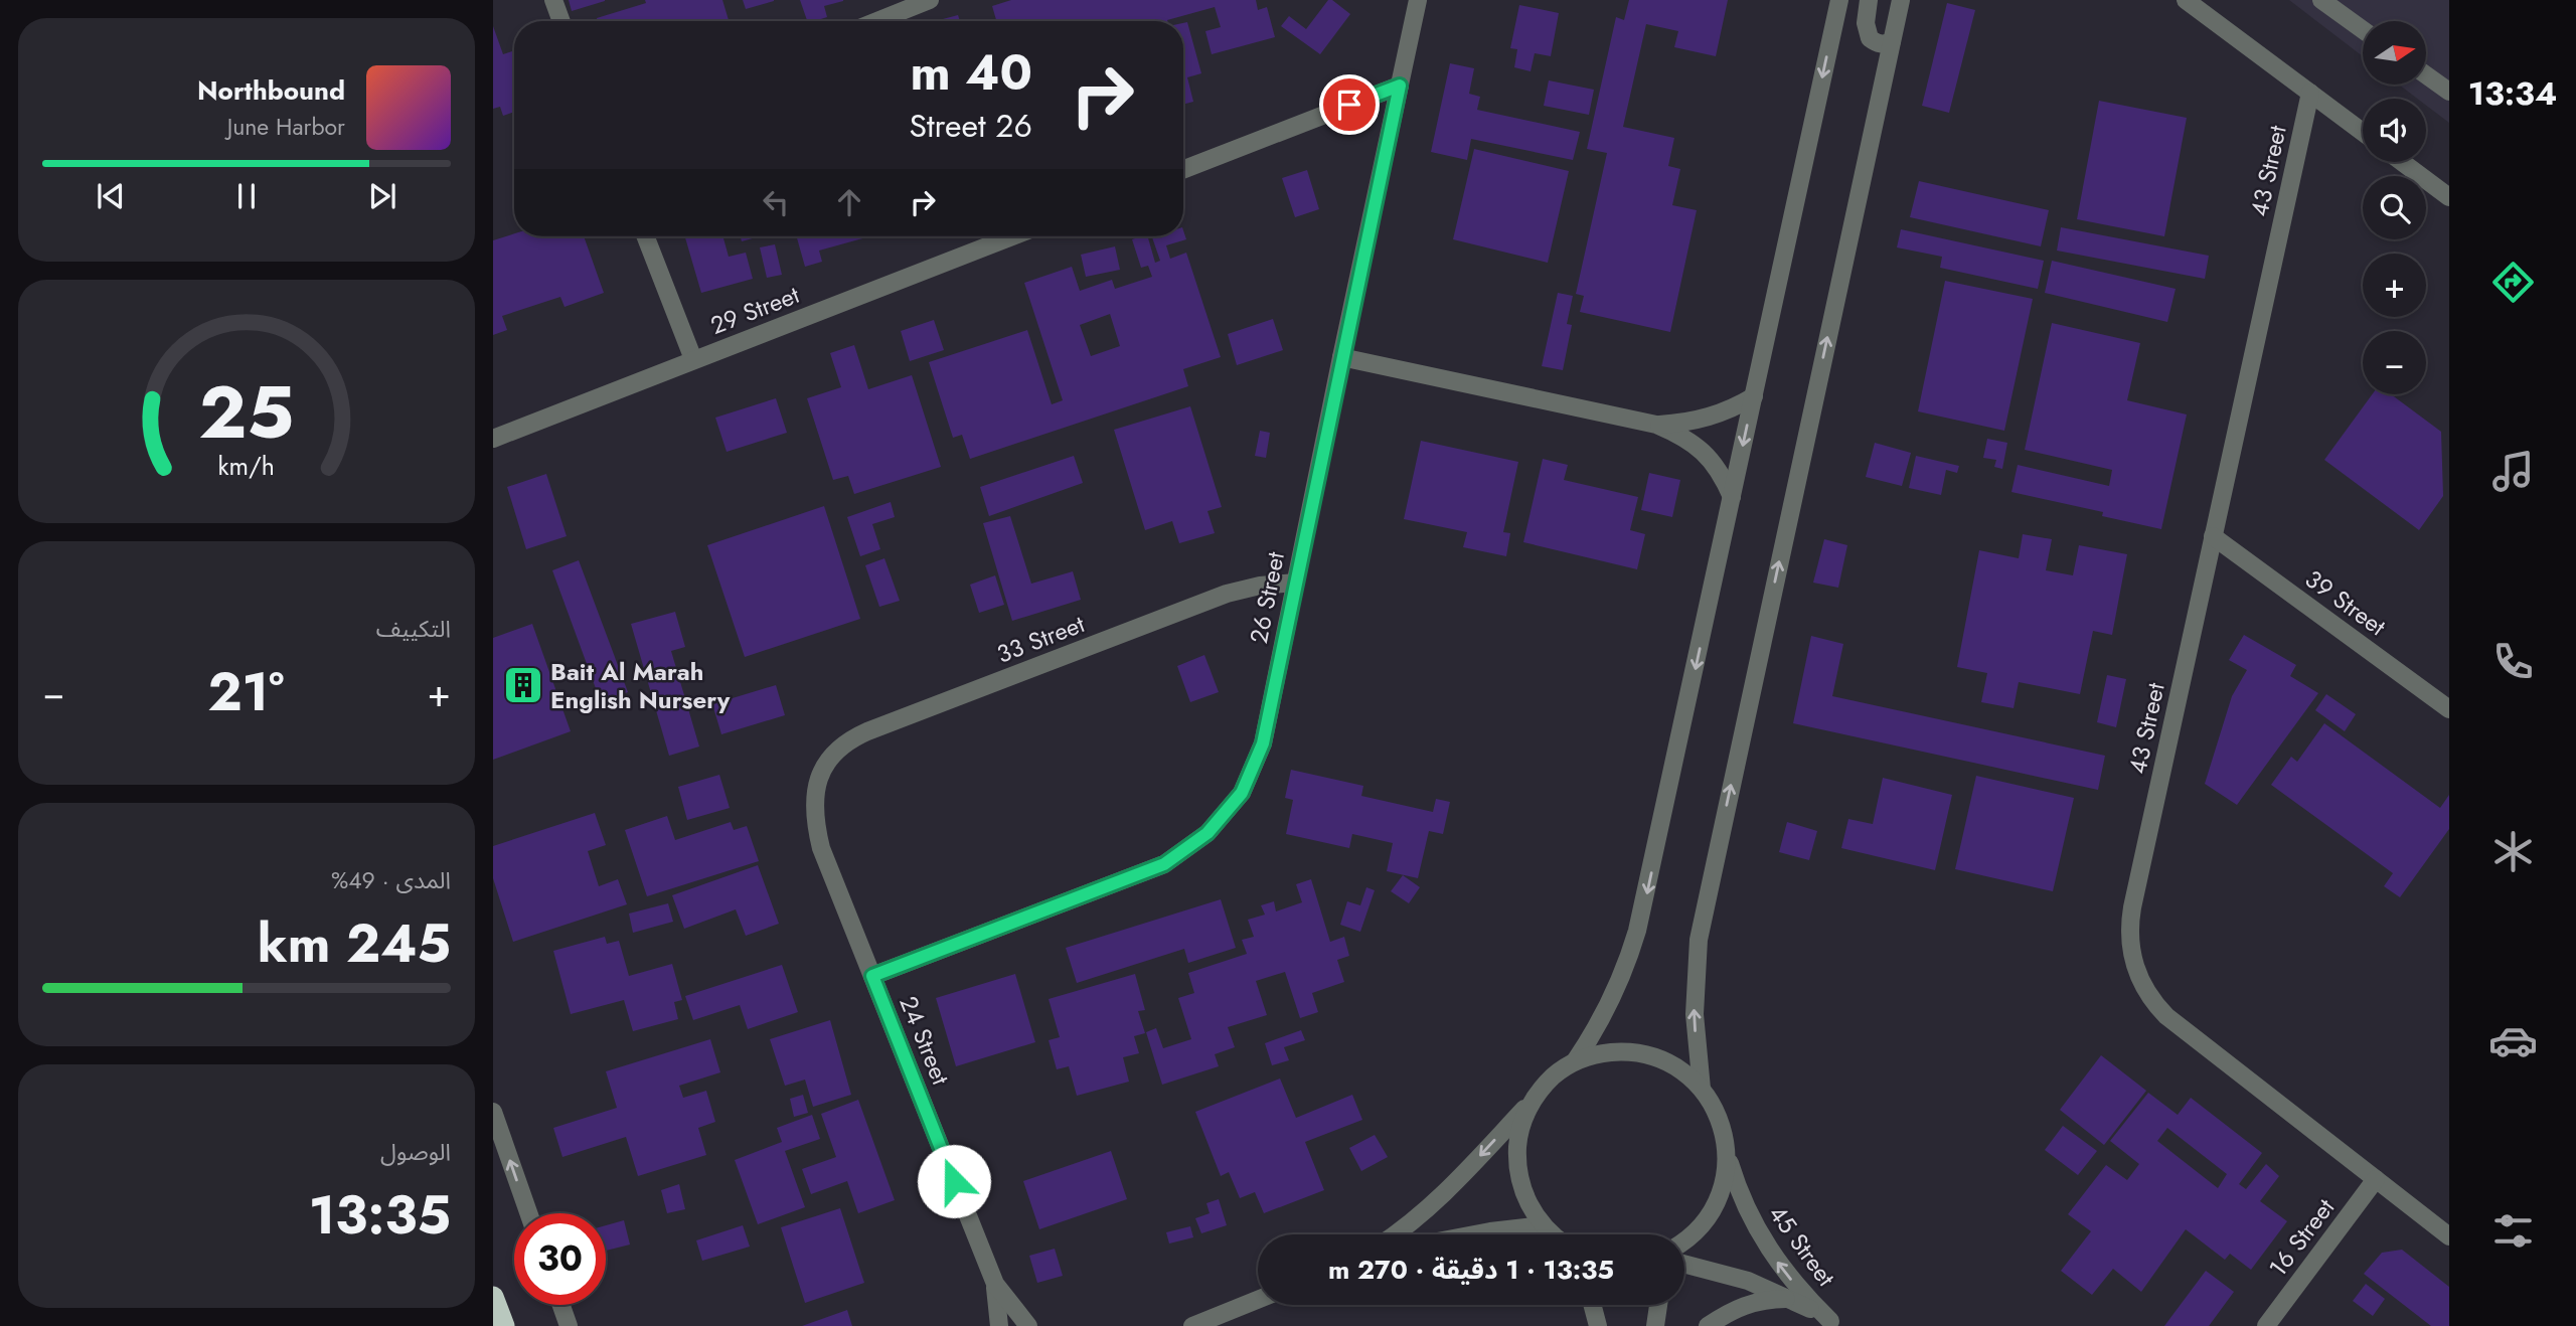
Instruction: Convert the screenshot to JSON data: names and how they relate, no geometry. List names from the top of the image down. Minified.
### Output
{"streets":{"street":["43 Street","29 Street","26 Street","39 Street","33 Street","24 Street","16 Street","45 Street"]},"crossings":[["43 Street","39 Street"],["43 Street","16 Street"],["26 Street","33 Street"],["26 Street","24 Street"],["33 Street","24 Street"]],"one_way":["45 Street"],"places":{"building":["Bait Al Marah English Nursery"]},"north":"right","page":{"tabs":"13:34","map_buttons":["+","−"],"turn":["40 m","26 Street"],"song":["Northbound","June Harbor"],"tile":["التكييف",["المدى · 49%","245 km"],["الوصول","13:35"]],"heat":["−","21°","+"],"limit":"30","trip":"13:35 · 1 دقيقة · 270 m","gauge":["25","km/h"]}}
